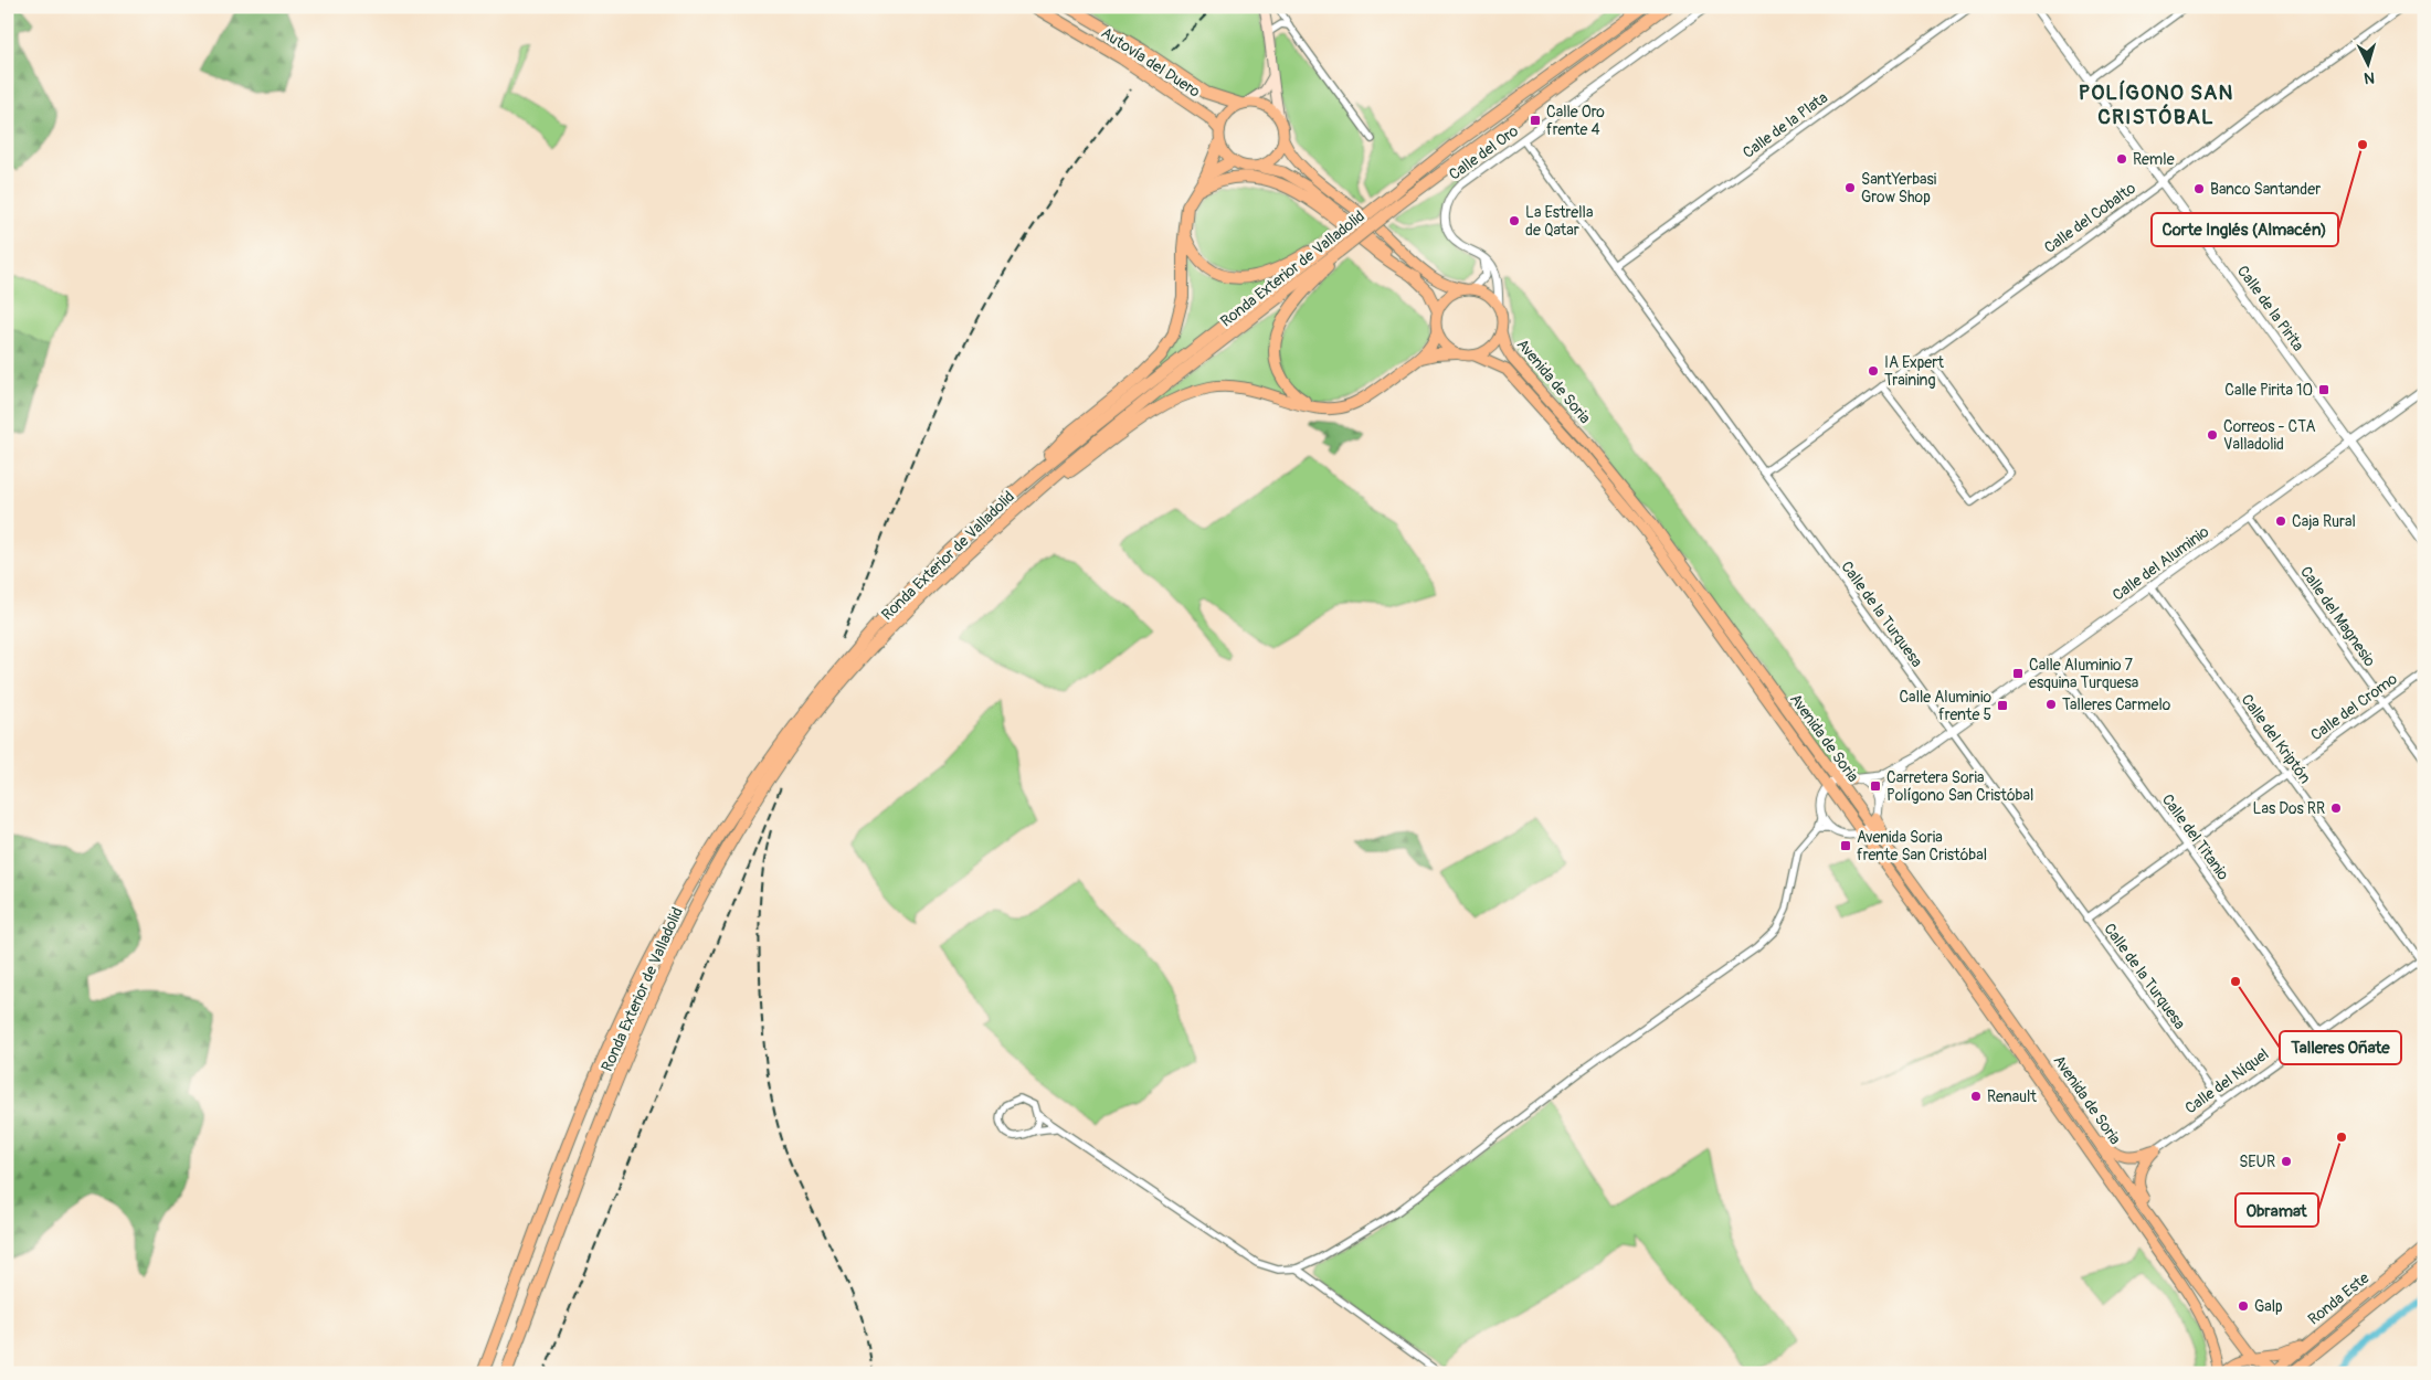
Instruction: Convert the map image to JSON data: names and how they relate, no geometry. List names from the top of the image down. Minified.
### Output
{"streets":{"highway":["Autovía del Duero","Ronda Exterior de Valladolid","Avenida de Soria","Ronda Este"],"street":["Calle de la Plata","Calle del Oro","Calle del Cobalto","Calle de la Pirita","Calle del Aluminio","Calle de la Turquesa","Calle del Magnesio","Calle del Cromo","Calle del Kriptón","Calle del Titanio","Calle del Níquel"]},"crossings":[["Calle de la Plata","Calle de la Turquesa"],["Calle del Oro","Calle de la Turquesa"],["Calle del Cobalto","Calle de la Pirita"],["Calle del Cobalto","Calle de la Turquesa"],["Calle de la Pirita","Calle del Aluminio"],["Avenida de Soria","Calle del Aluminio"],["Avenida de Soria","Ronda Este"],["Calle del Aluminio","Calle de la Turquesa"],["Calle del Aluminio","Calle del Magnesio"],["Calle del Aluminio","Calle del Kriptón"],["Calle del Aluminio","Calle del Titanio"],["Calle de la Turquesa","Calle del Cromo"],["Calle de la Turquesa","Calle del Níquel"],["Calle del Magnesio","Calle del Cromo"],["Calle del Cromo","Calle del Kriptón"],["Calle del Cromo","Calle del Titanio"],["Calle del Kriptón","Calle del Níquel"],["Calle del Titanio","Calle del Níquel"]],"districts":["POLÍGONO SAN CRISTÓBAL"],"places":{"transit":["Calle Oro frente 4","Calle Pirita 10","Calle Aluminio 7 esquina Turquesa","Calle Aluminio frente 5","Carretera Soria Polígono San Cristóbal","Avenida Soria frente San Cristóbal"],"other":["Corte Inglés (Almacén)","Remle","SantYerbasi Grow Shop","Banco Santander","La Estrella de Qatar","IA Expert Training","Correos - CTA Valladolid","Caja Rural","Talleres Carmelo","Las Dos RR","Talleres Oñate","Renault","Obramat","SEUR","Galp"]},"north":"bottom"}
